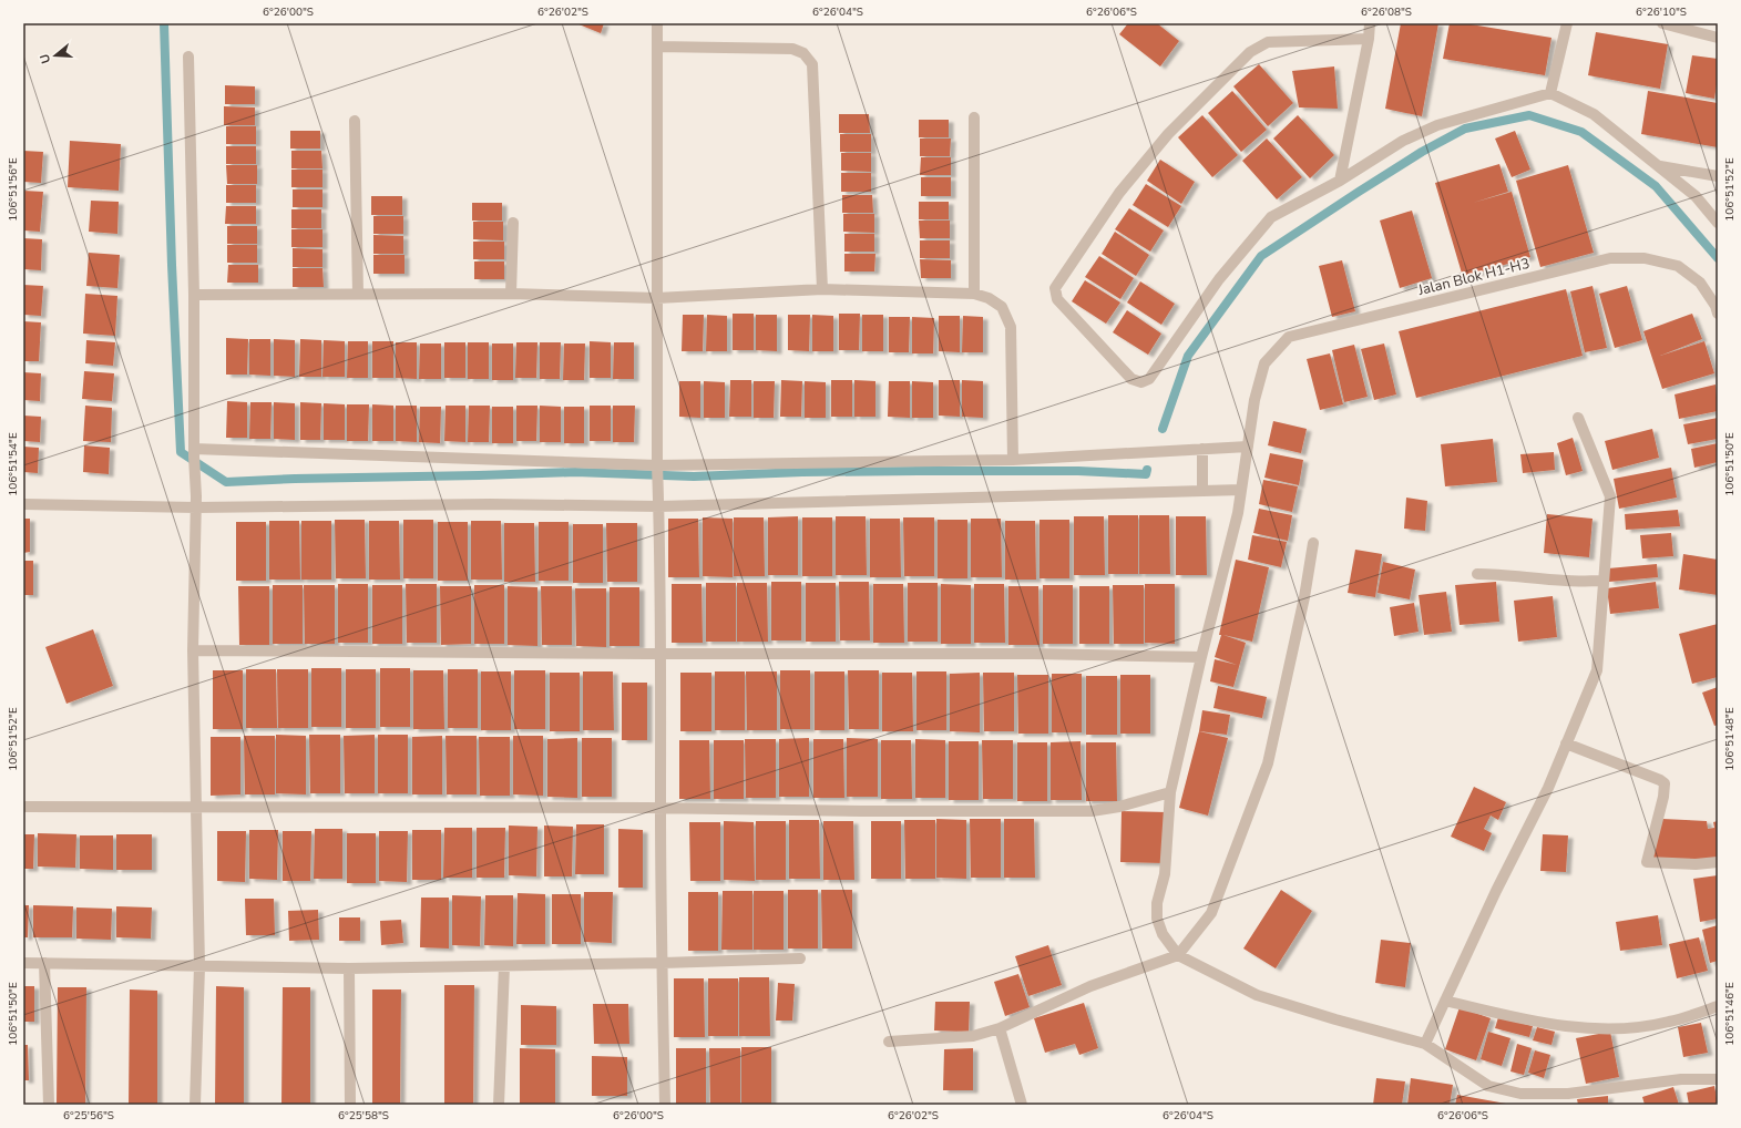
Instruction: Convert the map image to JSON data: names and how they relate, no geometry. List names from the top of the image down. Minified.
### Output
{"streets":{"street":["Jalan Blok H1-H3"]},"north":"left","coordinates":["6°26'00\"S","6°26'02\"S","6°26'04\"S","6°26'06\"S","6°26'08\"S","6°26'10\"S","106°51'52\"E","106°51'56\"E","106°51'50\"E","106°51'54\"E","106°51'48\"E","106°51'46\"E","6°25'56\"S","6°25'58\"S"]}
